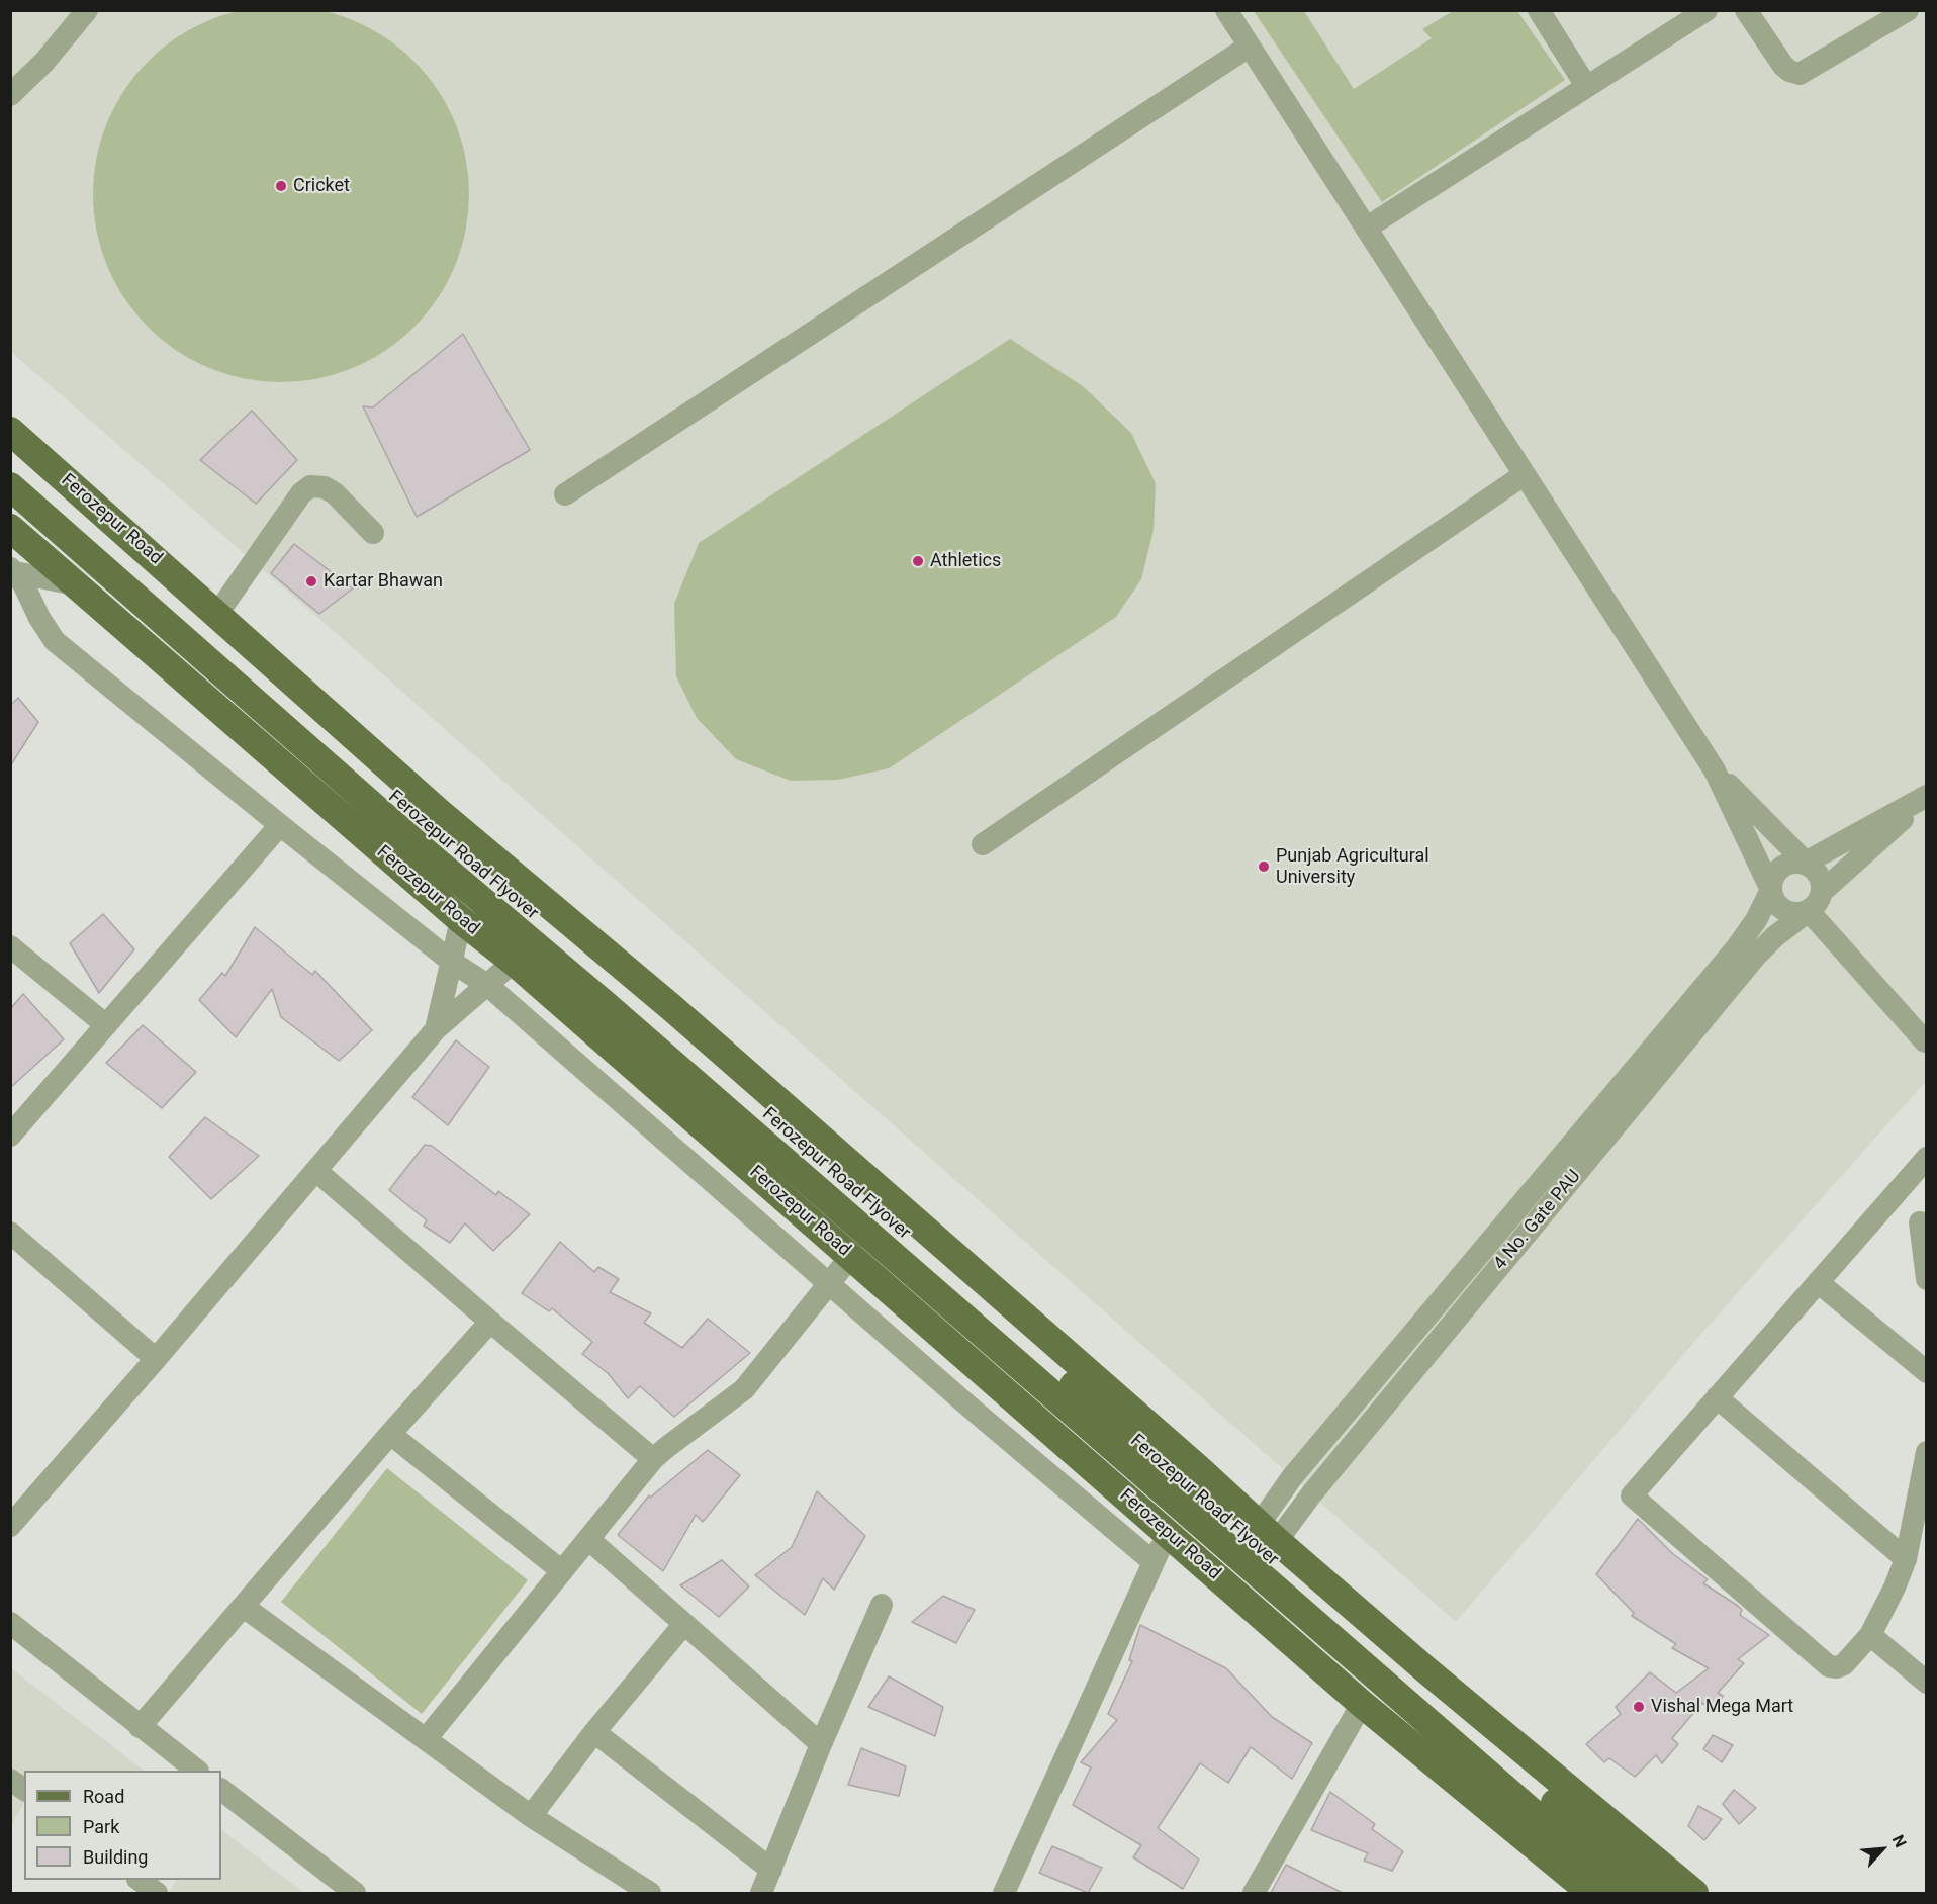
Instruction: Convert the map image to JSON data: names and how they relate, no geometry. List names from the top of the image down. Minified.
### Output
{"streets":{"main road":["Ferozepur Road","Ferozepur Road Flyover"],"street":["4 No. Gate PAU"]},"crossings":[["Ferozepur Road","4 No. Gate PAU"]],"places":["Cricket","Athletics","Kartar Bhawan","Punjab Agricultural University","Vishal Mega Mart"],"legend":["Road","Park","Building"],"north":"top right"}
